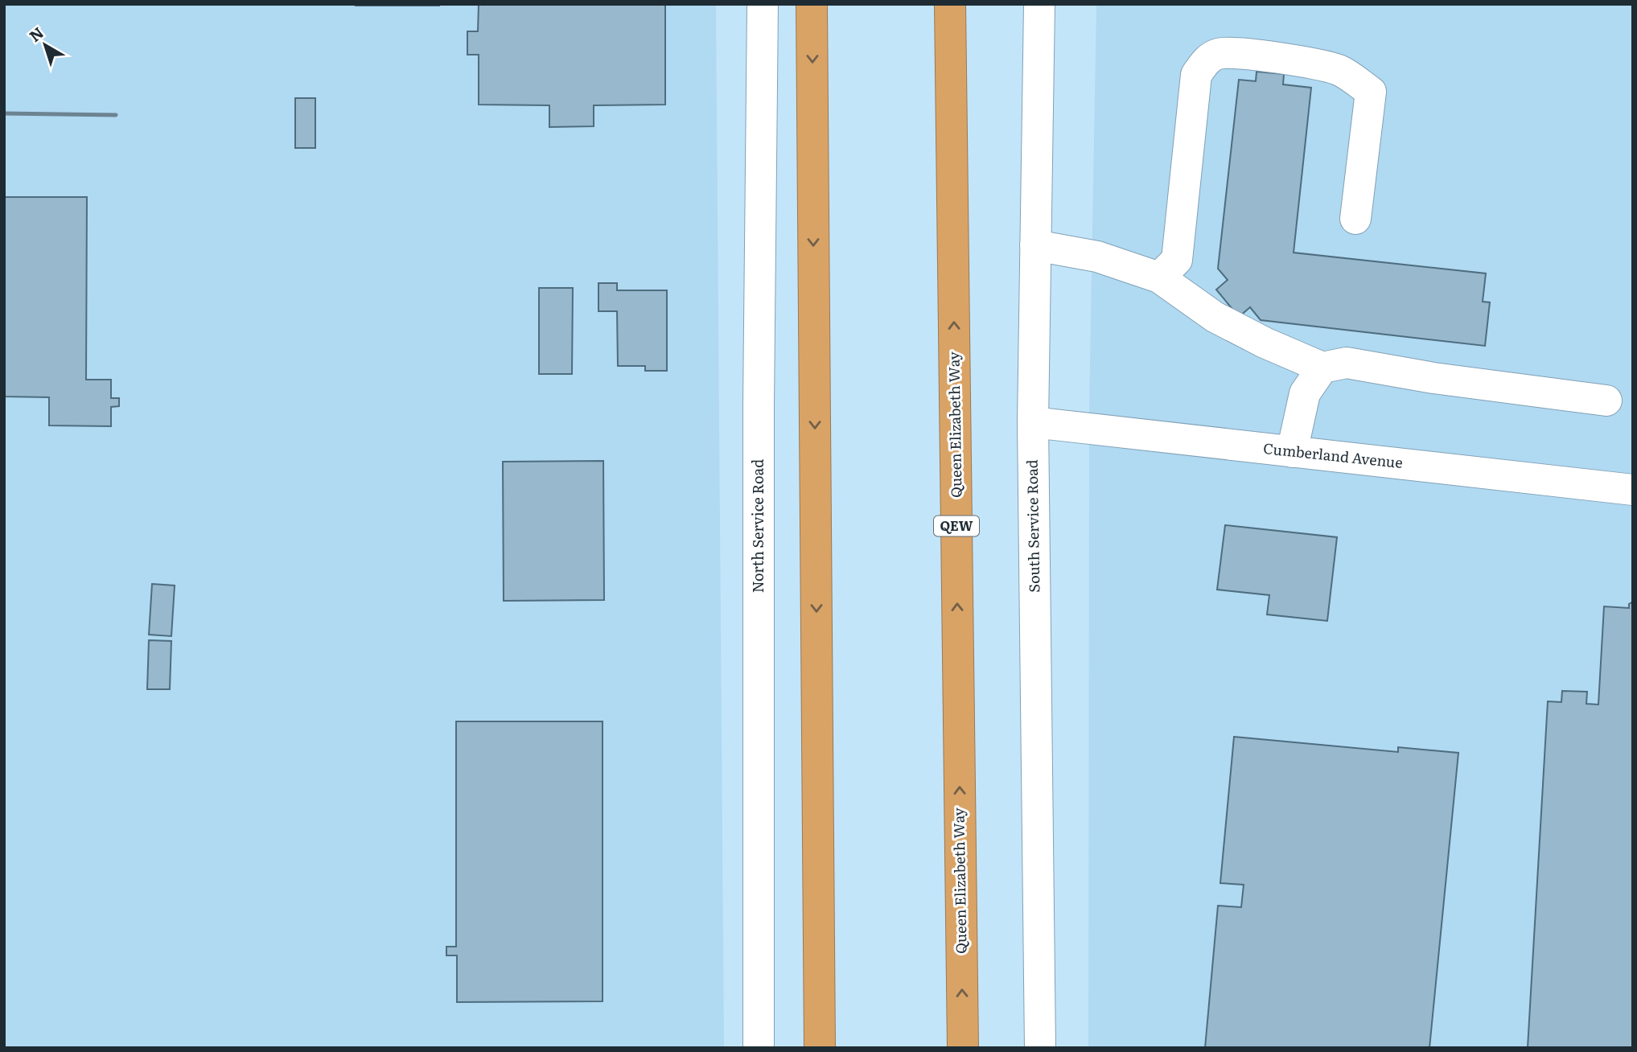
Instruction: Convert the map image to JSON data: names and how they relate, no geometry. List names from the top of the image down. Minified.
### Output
{"streets":{"highway":["Queen Elizabeth Way","QEW"],"street":["Cumberland Avenue","North Service Road","South Service Road"]},"crossings":[["Cumberland Avenue","South Service Road"]],"north":"top left"}
